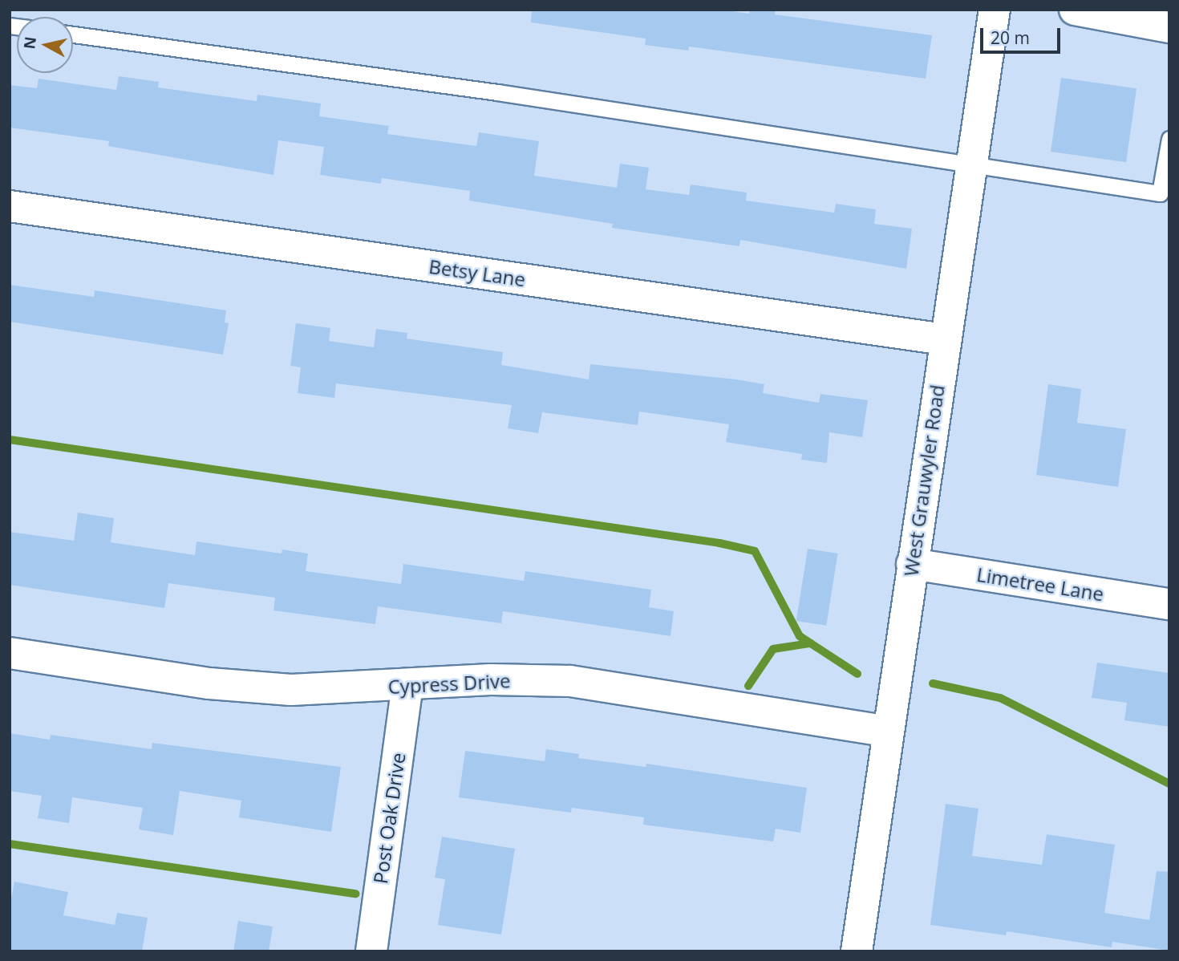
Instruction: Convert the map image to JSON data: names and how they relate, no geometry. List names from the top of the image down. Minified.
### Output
{"streets":{"street":["Betsy Lane","West Grauwyler Road","Limetree Lane","Cypress Drive","Post Oak Drive"]},"crossings":[["Betsy Lane","West Grauwyler Road"],["West Grauwyler Road","Limetree Lane"],["West Grauwyler Road","Cypress Drive"],["Cypress Drive","Post Oak Drive"]],"scale_bar":"20 m","north":"left"}
